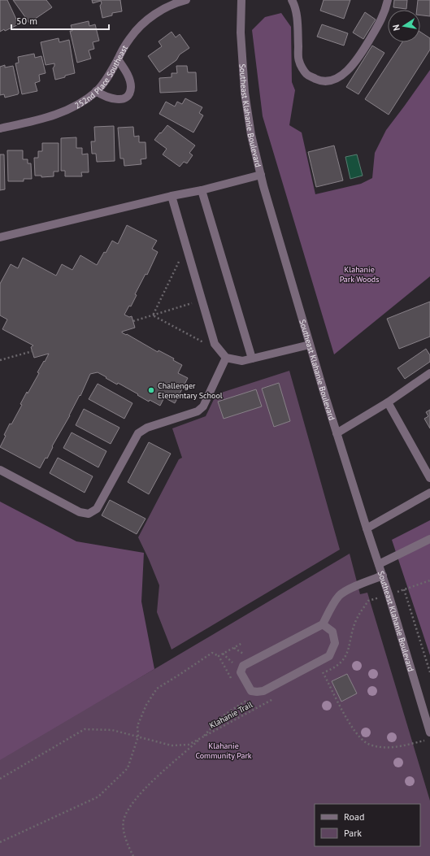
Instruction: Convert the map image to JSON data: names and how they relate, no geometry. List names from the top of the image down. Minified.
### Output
{"streets":{"street":["252nd Place Southeast","Southeast Klahanie Boulevard"],"path":["Klahanie Trail"]},"parks":["Klahanie Park Woods","Klahanie Community Park"],"places":["Challenger Elementary School"],"legend":["Road","Park"],"scale_bar":"50 m","north":"left"}
